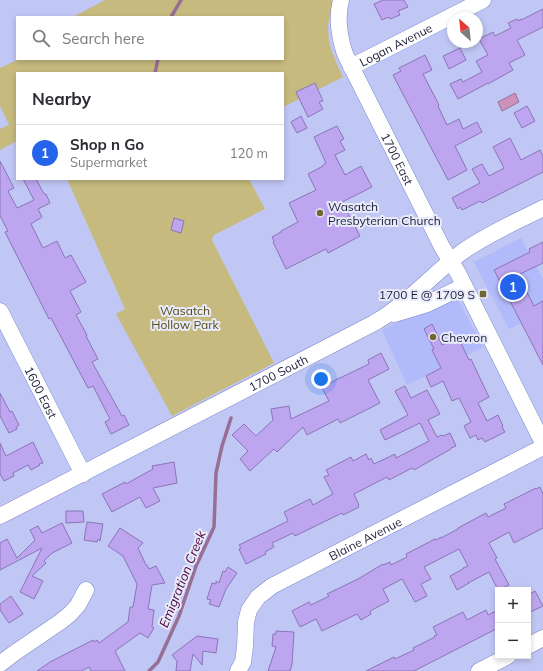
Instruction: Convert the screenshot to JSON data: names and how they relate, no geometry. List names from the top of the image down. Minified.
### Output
{"streets":{"street":["Logan Avenue","1700 East","1700 South","1600 East","Blaine Avenue"]},"crossings":[["Logan Avenue","1700 East"],["1700 East","1700 South"],["1700 South","1600 East"]],"water":["Emigration Creek"],"parks":["Wasatch Hollow Park"],"places":{"other":["Wasatch Presbyterian Church","Chevron"],"transit":["1700 E @ 1709 S"]},"north":"top left","page":{"search":"Search here","heading":"Nearby","list":[{"mark":"1","name":"Shop n Go","note":"Supermarket","value":"120 m"}],"pins":"1","map_buttons":["+","−"]}}
